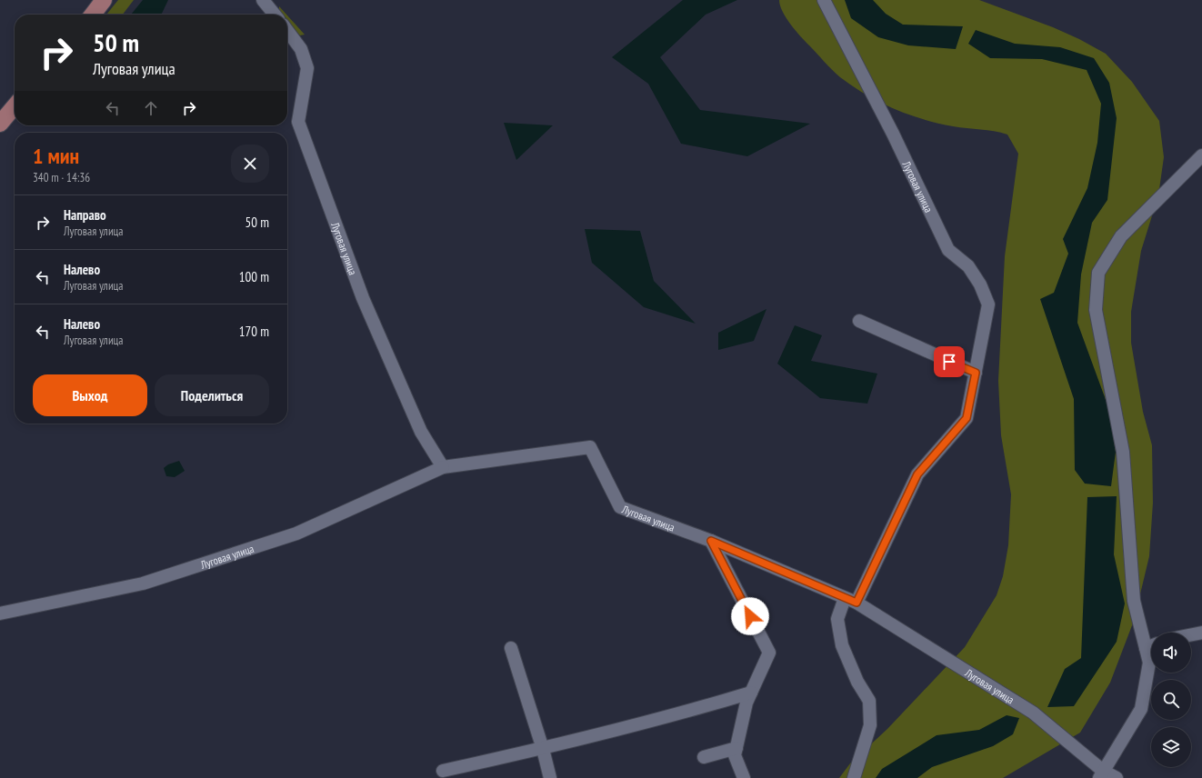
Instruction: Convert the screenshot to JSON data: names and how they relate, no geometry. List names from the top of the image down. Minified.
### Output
{"streets":{"street":["Луговая улица"]},"page":{"turn":["50 m","Луговая улица"],"heading":["1 мин","340 m · 14:36"],"list":[{"name":"Направо","note":"Луговая улица","value":"50 m"},{"name":"Налево","note":"Луговая улица","value":"100 m"},{"name":"Налево","note":"Луговая улица","value":"170 m"}],"buttons":["Выход","Поделиться"]}}
